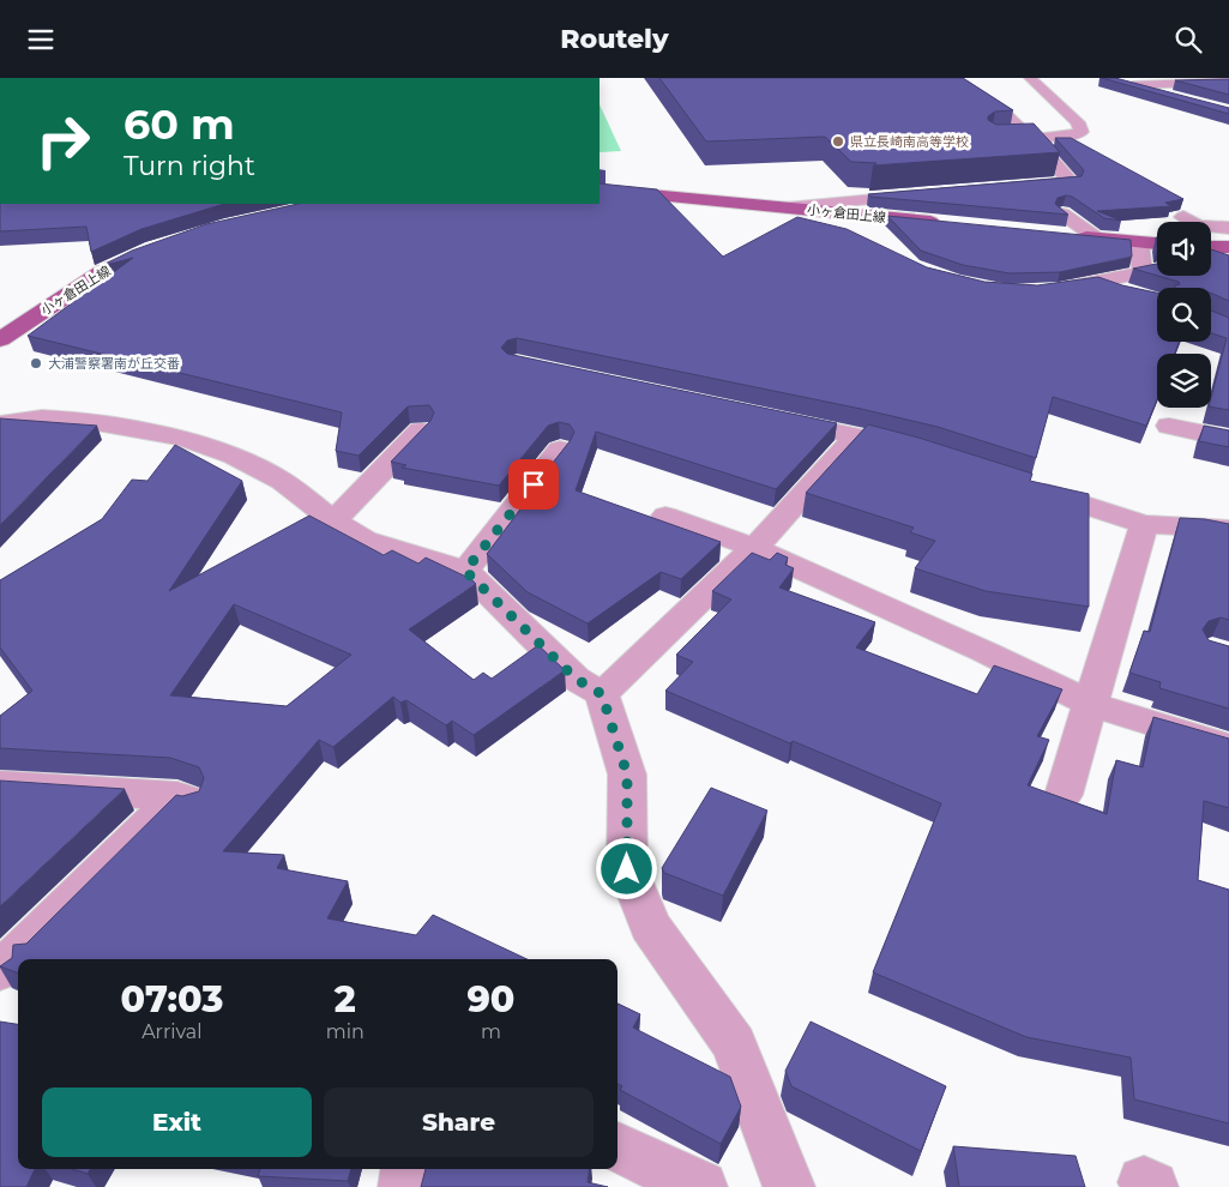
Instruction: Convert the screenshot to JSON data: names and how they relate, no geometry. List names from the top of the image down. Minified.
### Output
{"streets":{"main road":["小ヶ倉田上線"]},"places":["県立長崎南高等学校","大浦警察署南が丘交番"],"page":{"header":"Routely","turn":["60 m","Turn right"],"eta":["07:03","Arrival","2","min","90","m"],"buttons":["Exit","Share"]}}
